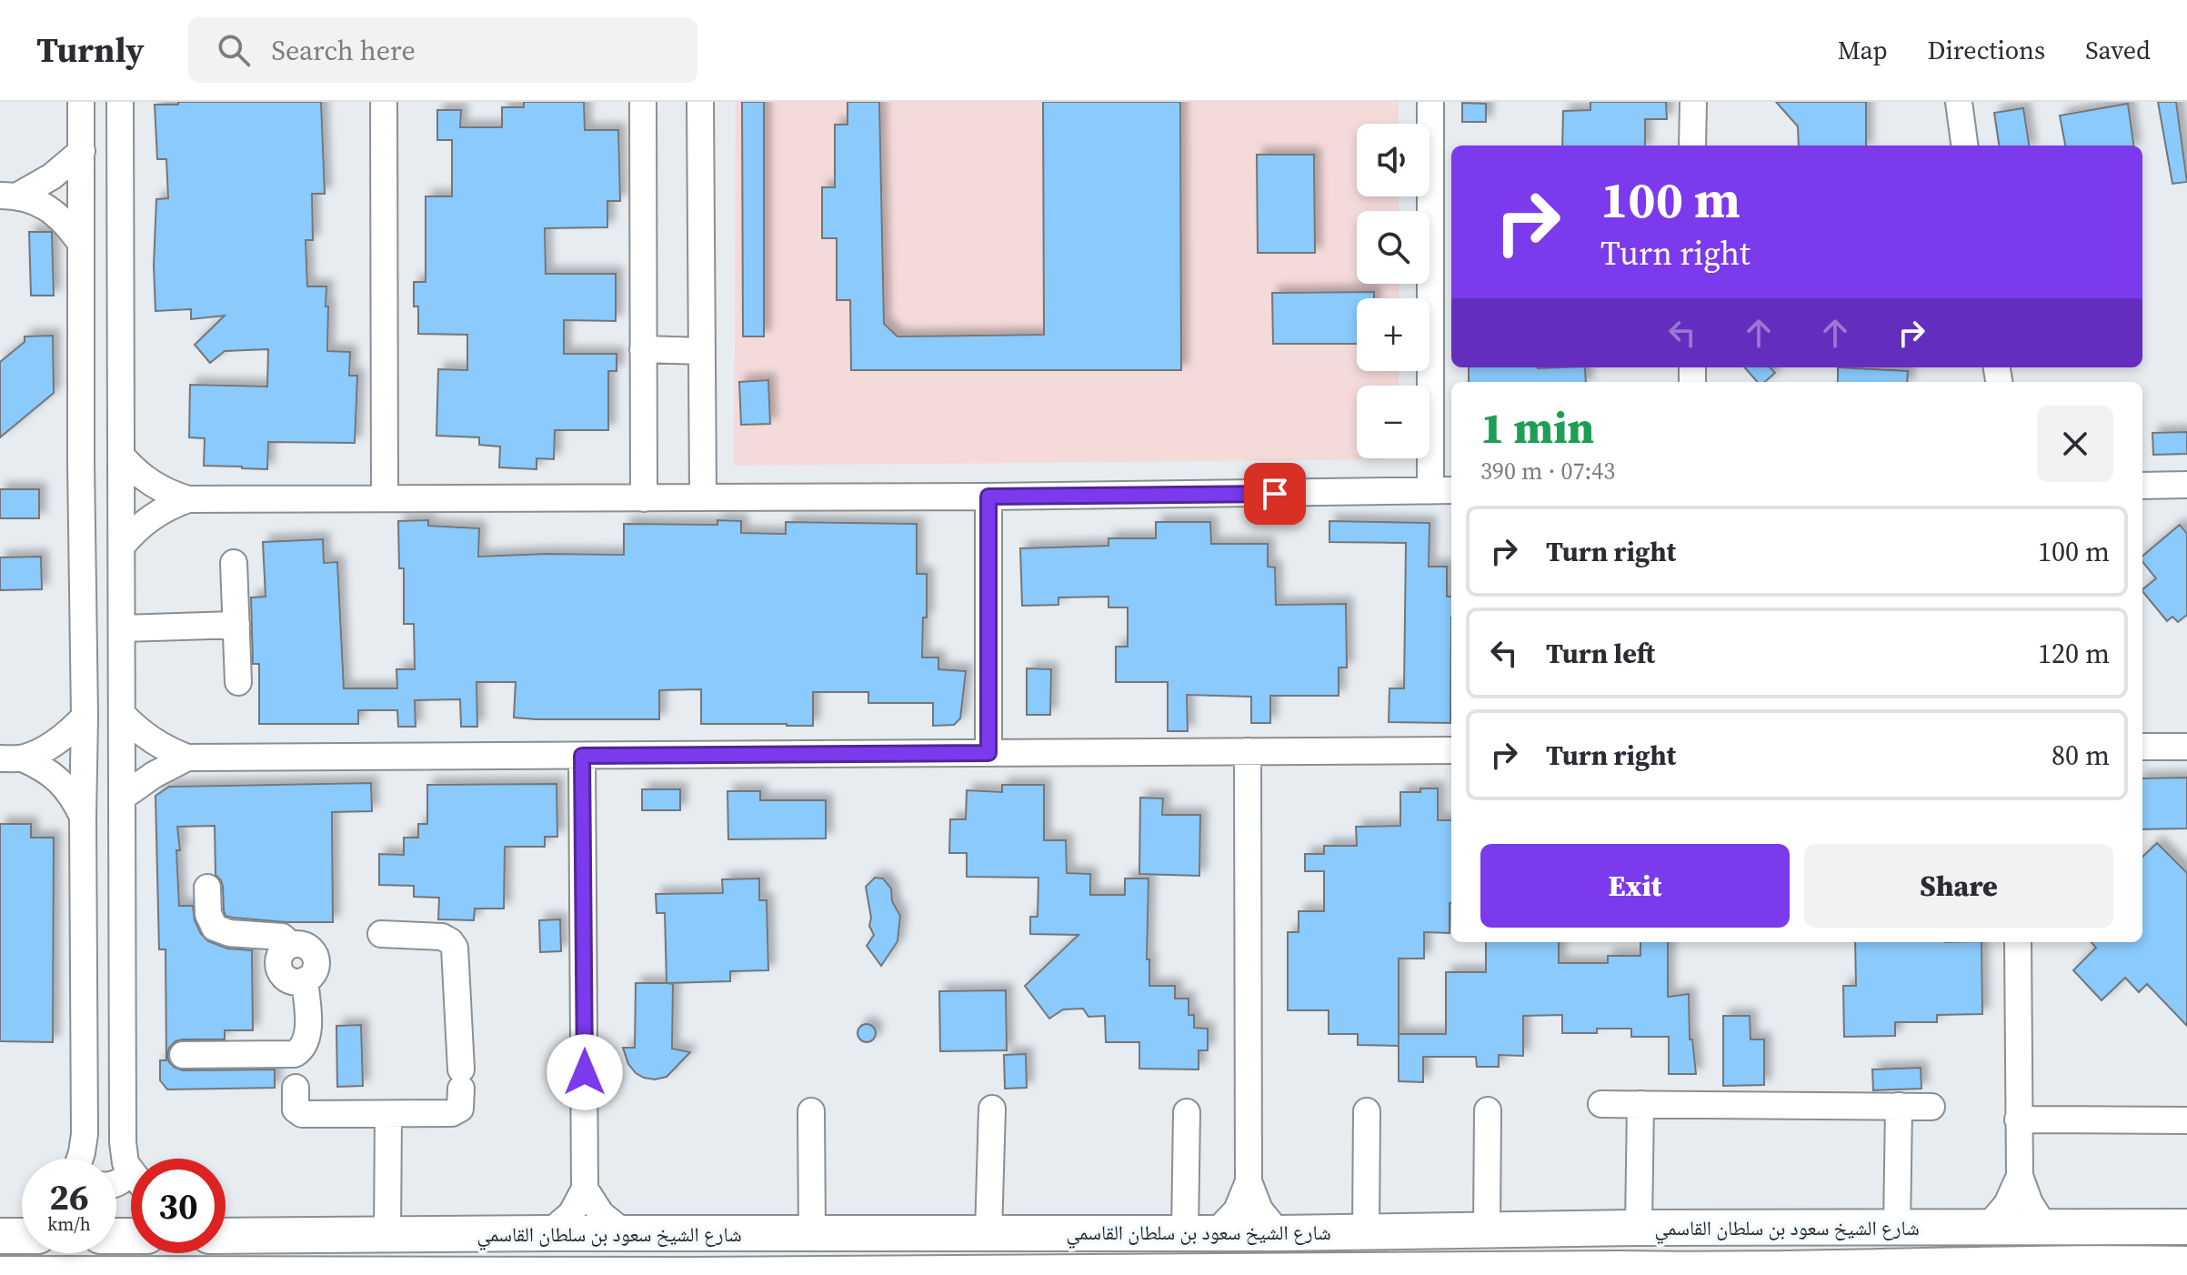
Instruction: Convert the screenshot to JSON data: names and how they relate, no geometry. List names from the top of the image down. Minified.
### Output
{"streets":{"main road":["شارع الشيخ سعود بن سلطان القاسمي"]},"page":{"header":"Turnly","search":"Search here","nav":["Map","Directions","Saved"],"map_buttons":["+","−"],"turn":["100 m","Turn right"],"heading":["1 min","390 m · 07:43"],"list":[{"name":"Turn right","value":"100 m"},{"name":"Turn left","value":"120 m"},{"name":"Turn right","value":"80 m"}],"buttons":["Exit","Share"],"speed":"26 km/h","limit":"30"}}
